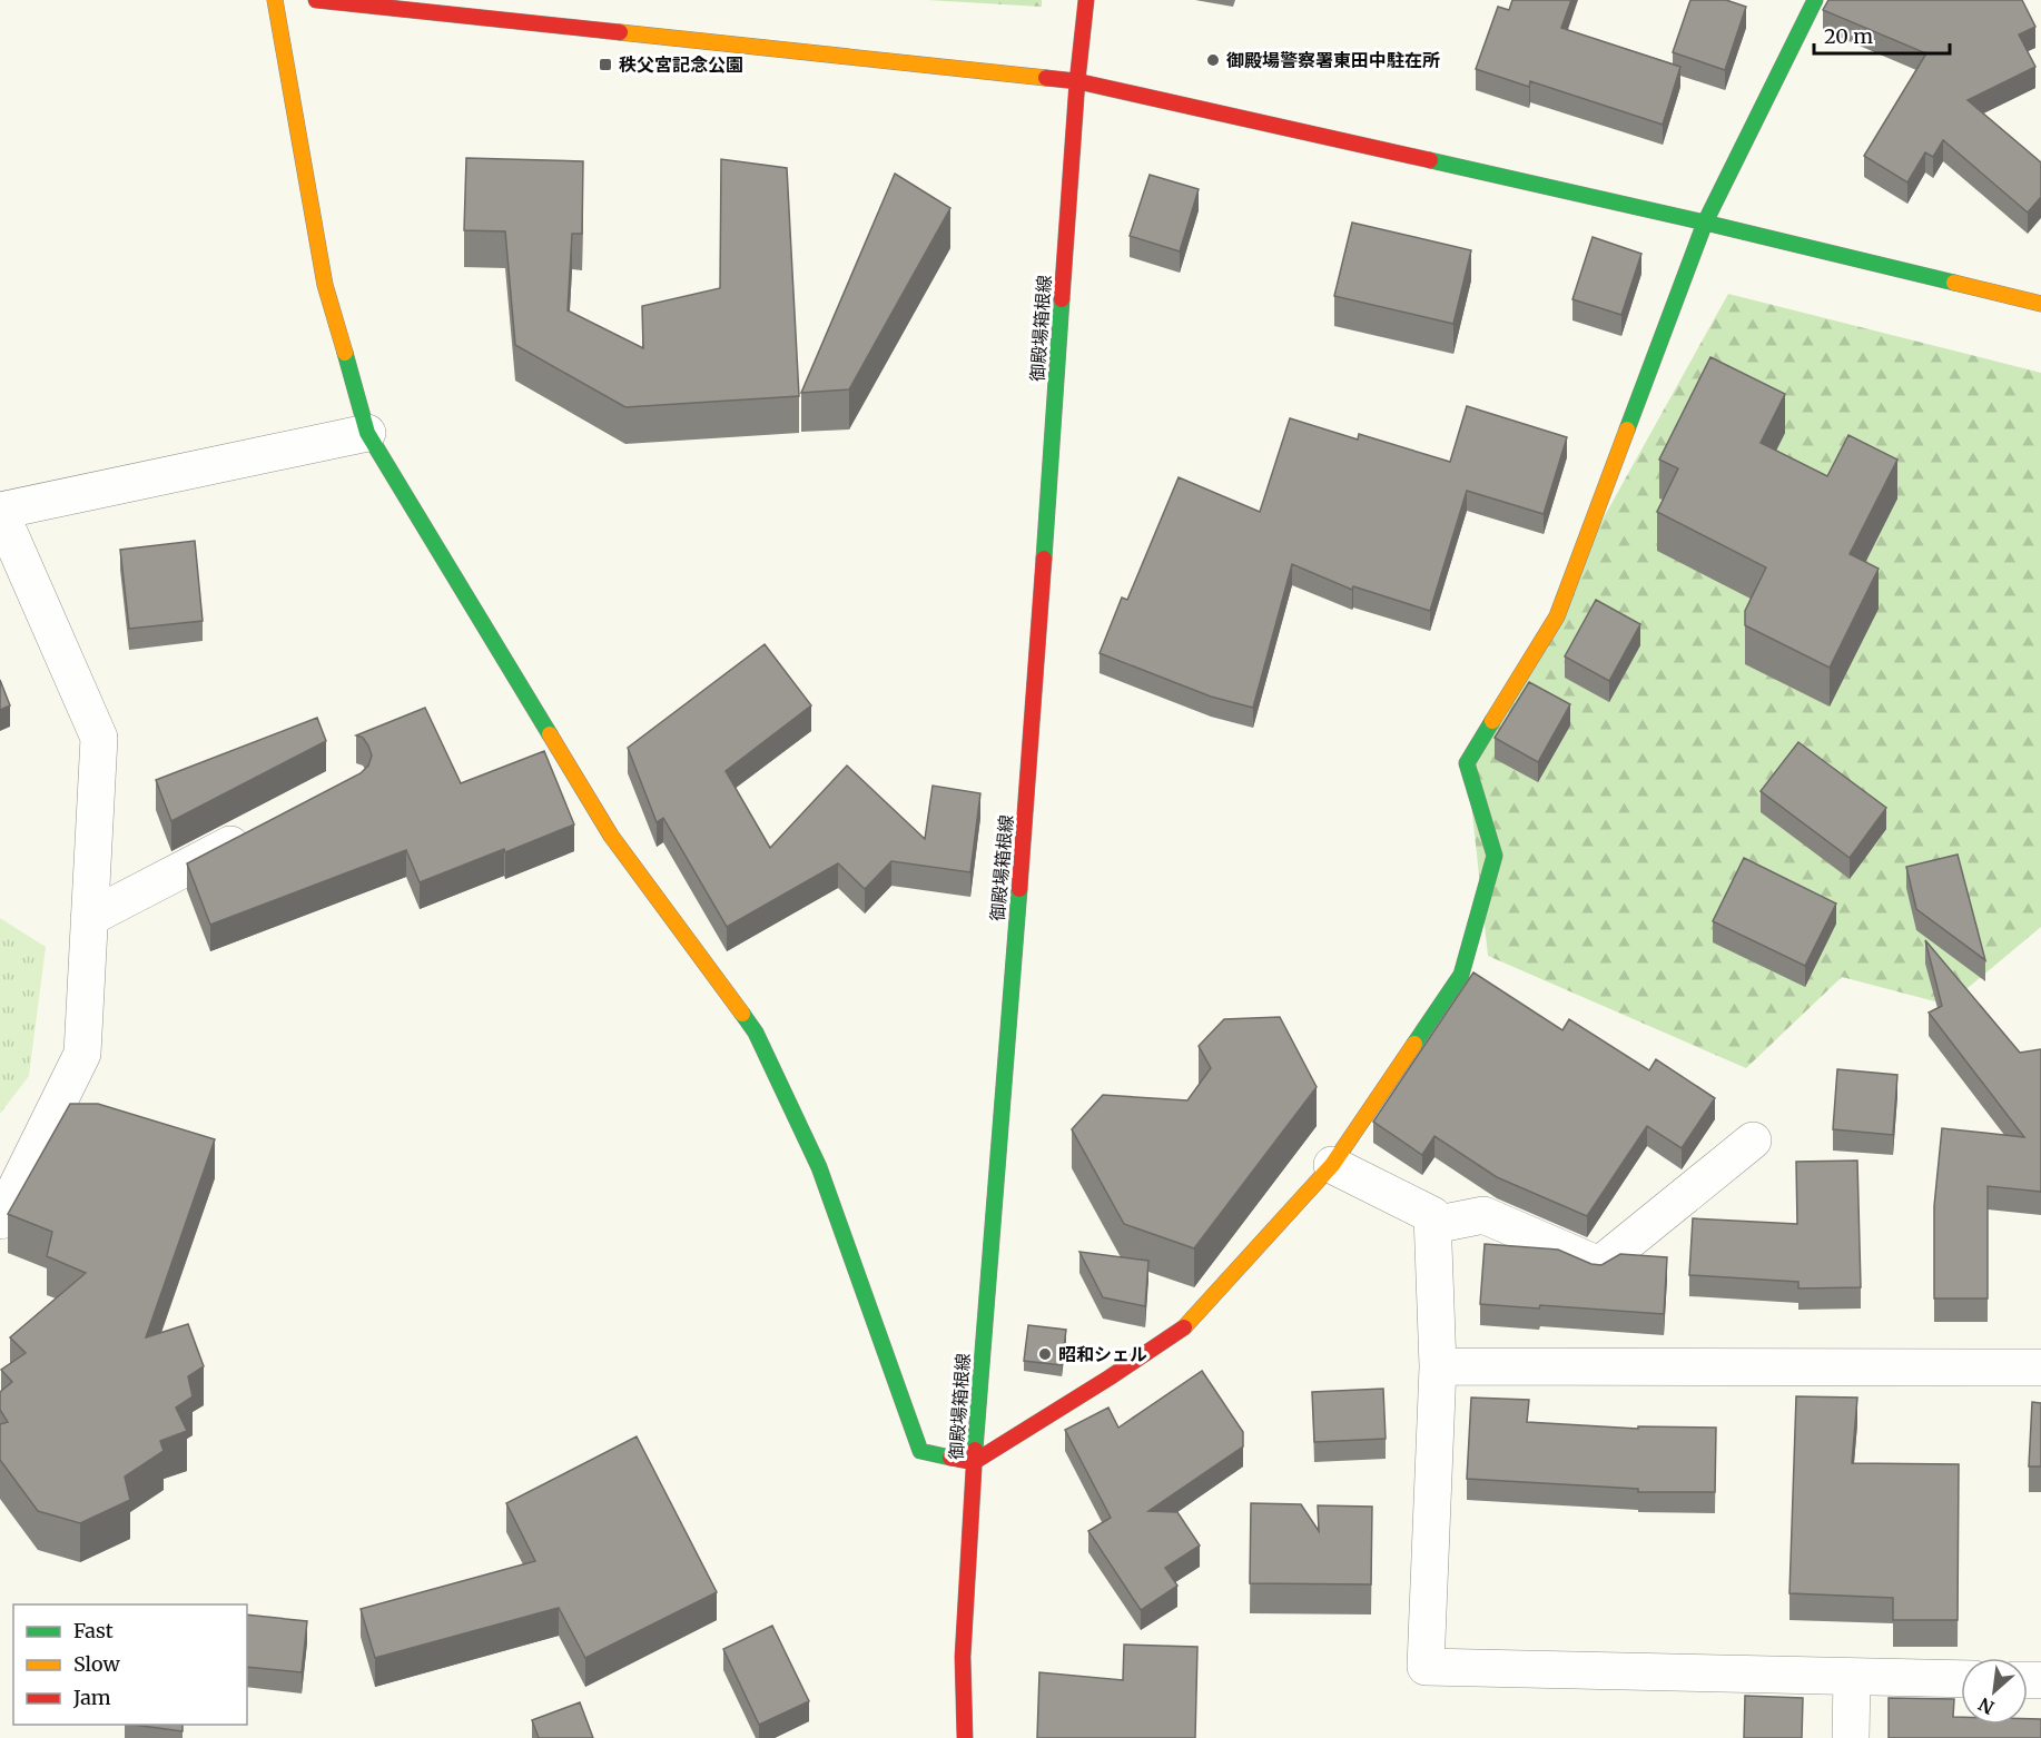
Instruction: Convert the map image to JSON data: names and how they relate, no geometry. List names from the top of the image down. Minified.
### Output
{"streets":{"street":["御殿場箱根線"]},"places":{"other":["御殿場警察署東田中駐在所","昭和シェル"],"transit":["秩父宮記念公園"]},"legend":["Fast","Slow","Jam"],"scale_bar":"20 m","north":"bottom left"}
